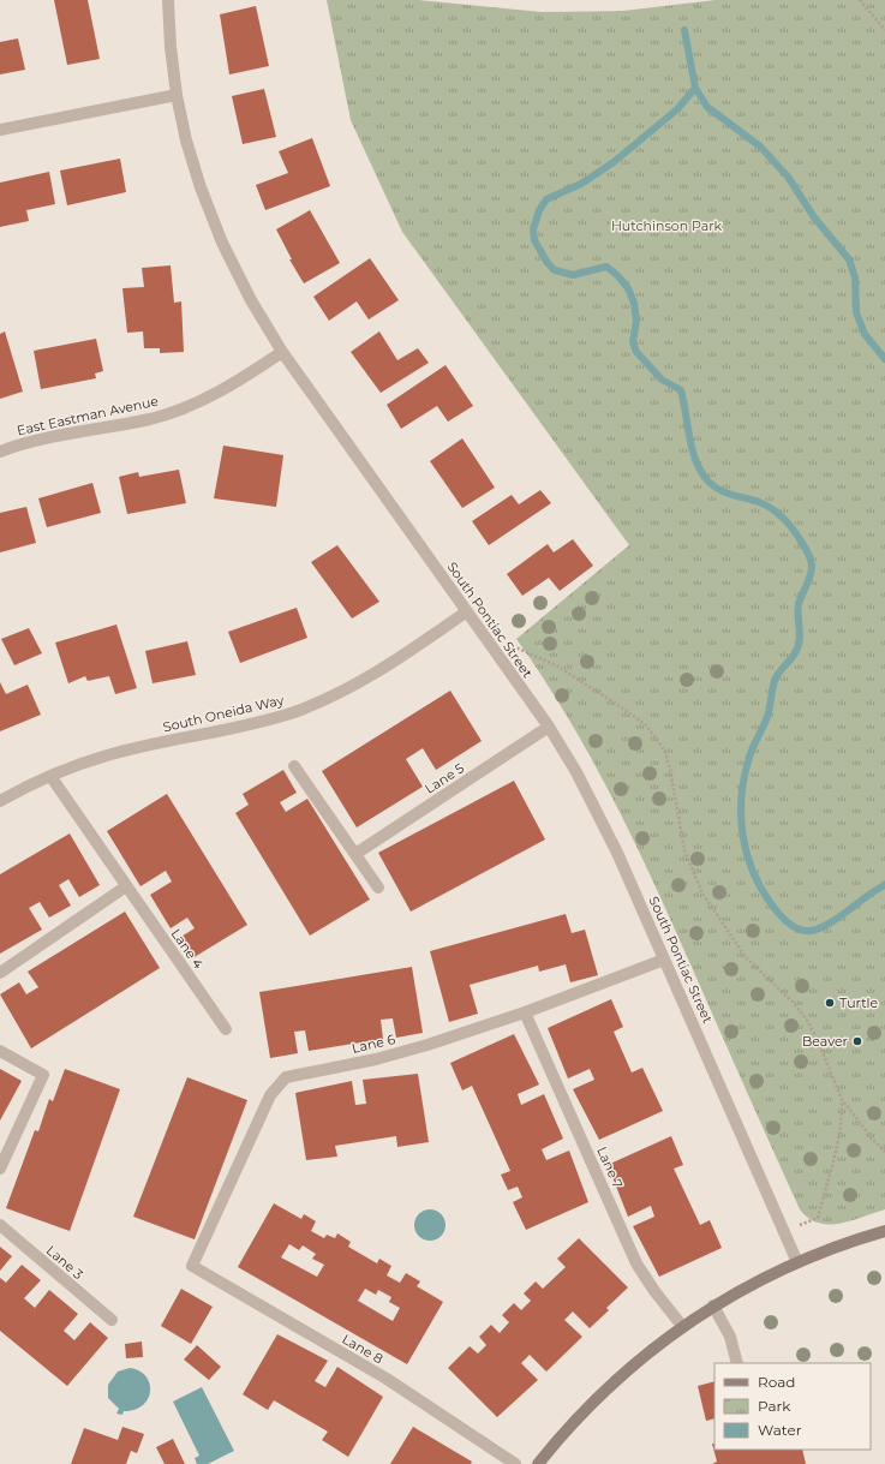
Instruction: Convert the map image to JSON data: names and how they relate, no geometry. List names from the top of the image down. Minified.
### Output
{"streets":{"street":["East Eastman Avenue","South Pontiac Street","South Oneida Way","Lane 5","Lane 4","Lane 6","Lane 7","Lane 3","Lane 8"]},"crossings":[["East Eastman Avenue","South Pontiac Street"],["South Pontiac Street","South Oneida Way"],["South Pontiac Street","Lane 5"],["South Pontiac Street","Lane 6"],["South Oneida Way","Lane 4"],["Lane 6","Lane 7"],["Lane 6","Lane 8"]],"parks":["Hutchinson Park"],"places":["Turtle","Beaver"],"legend":["Road","Park","Water"]}
